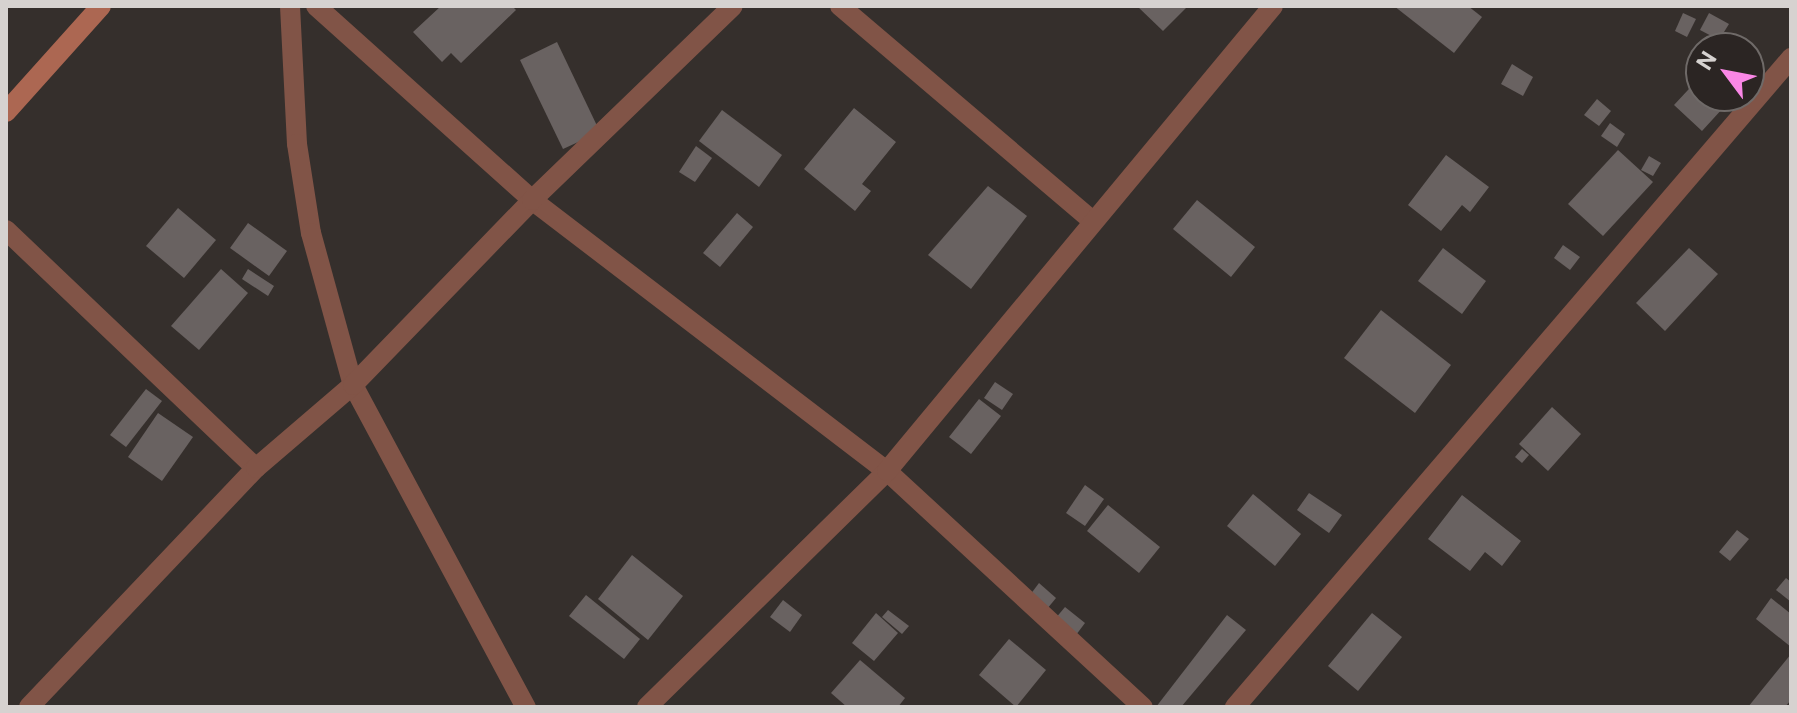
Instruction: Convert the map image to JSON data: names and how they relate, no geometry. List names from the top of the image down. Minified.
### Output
{"north":"top left"}
